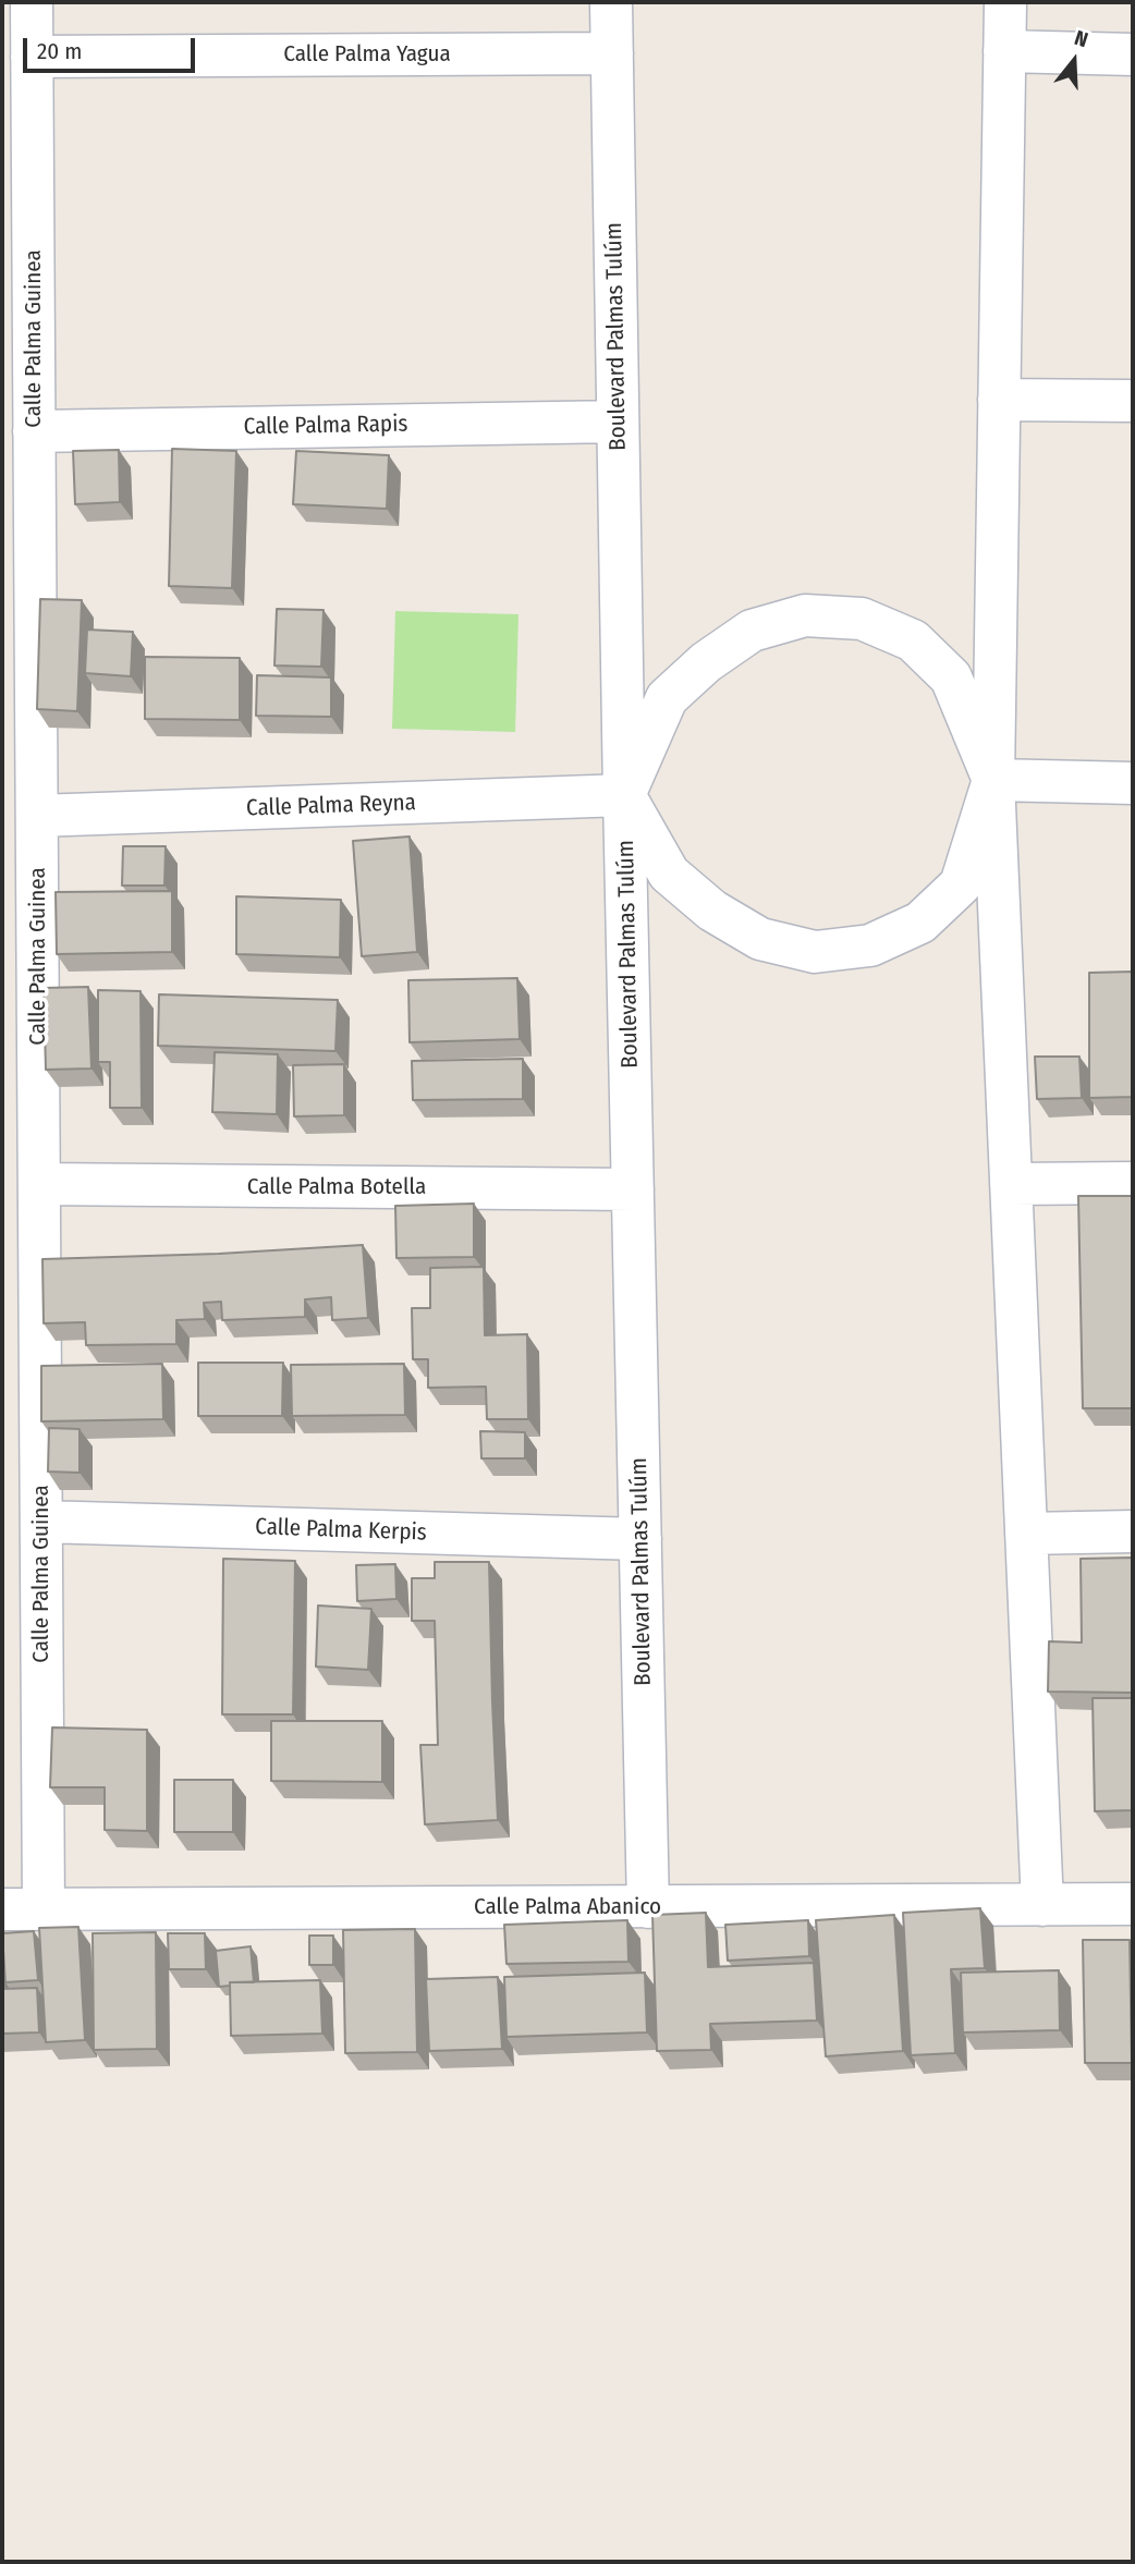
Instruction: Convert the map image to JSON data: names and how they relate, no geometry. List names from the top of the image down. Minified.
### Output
{"streets":{"street":["Calle Palma Yagua","Boulevard Palmas Tulúm","Calle Palma Guinea","Calle Palma Rapis","Calle Palma Reyna","Calle Palma Botella","Calle Palma Kerpis","Calle Palma Abanico"]},"crossings":[["Calle Palma Yagua","Boulevard Palmas Tulúm"],["Calle Palma Yagua","Calle Palma Guinea"],["Boulevard Palmas Tulúm","Calle Palma Rapis"],["Boulevard Palmas Tulúm","Calle Palma Reyna"],["Boulevard Palmas Tulúm","Calle Palma Botella"],["Boulevard Palmas Tulúm","Calle Palma Kerpis"],["Boulevard Palmas Tulúm","Calle Palma Abanico"],["Calle Palma Guinea","Calle Palma Rapis"],["Calle Palma Guinea","Calle Palma Reyna"],["Calle Palma Guinea","Calle Palma Botella"],["Calle Palma Guinea","Calle Palma Kerpis"],["Calle Palma Guinea","Calle Palma Abanico"]],"scale_bar":"20 m","north":"top"}
